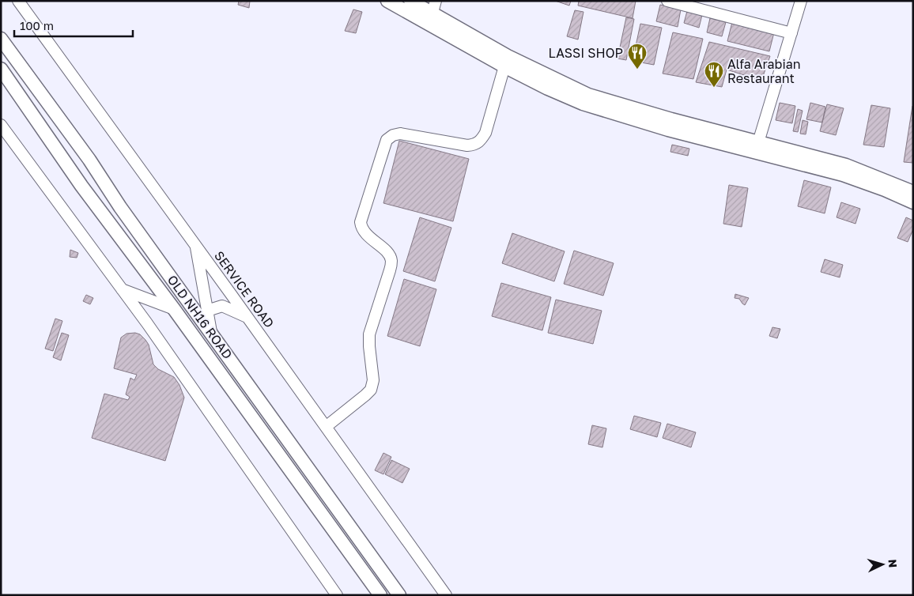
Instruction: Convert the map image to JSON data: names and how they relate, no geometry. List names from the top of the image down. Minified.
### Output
{"streets":{"main road":["OLD NH16 ROAD"],"street":["SERVICE ROAD"]},"places":{"restaurant":["LASSI SHOP","Alfa Arabian Restaurant"]},"scale_bar":"100 m","north":"right"}
